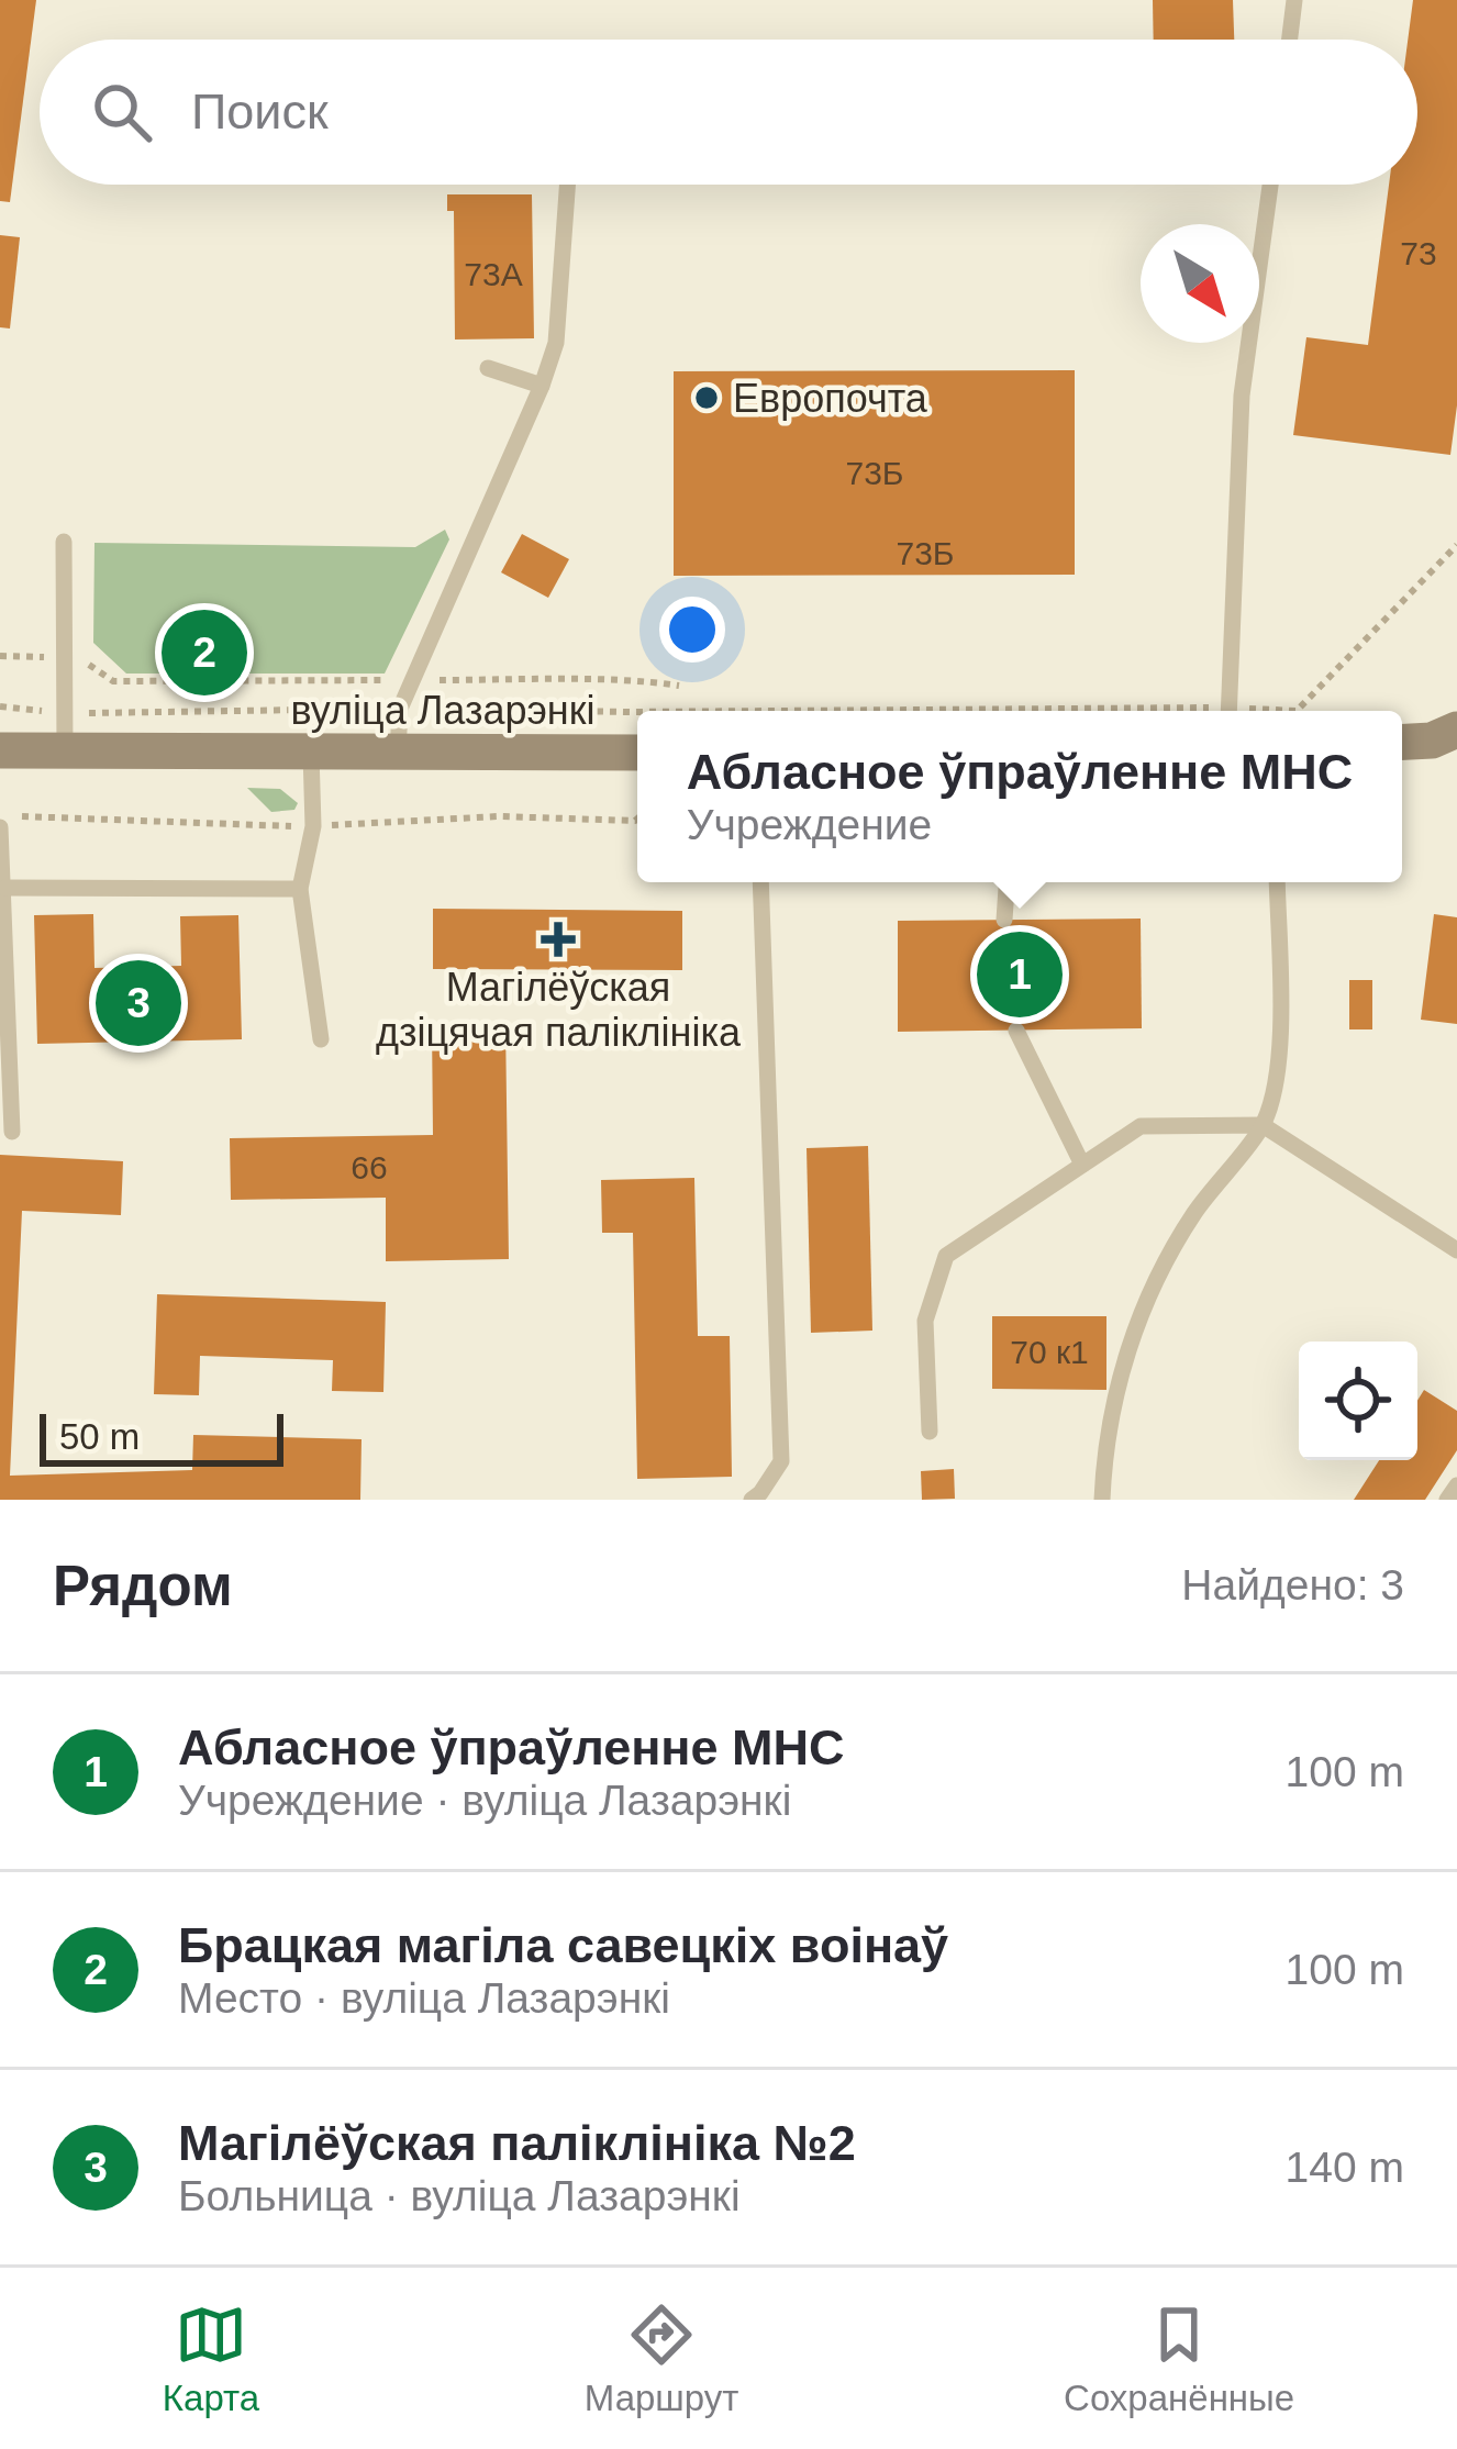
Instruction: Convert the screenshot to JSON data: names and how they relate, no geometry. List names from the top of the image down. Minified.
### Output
{"streets":{"main road":["вуліца Лазарэнкі"]},"places":{"other":["Европочта"],"health":["Магілёўская дзіцячая паліклініка"]},"house_numbers":["73","73А","73Б","73Б","66","70 к1"],"scale_bar":"50 m","north":"bottom right","page":{"search":"Поиск","pins":["2","1","3"],"popup":["Абласное ўпраўленне МНС","Учреждение"],"scale":"50 m","heading":["Рядом","Найдено: 3"],"list":[{"mark":"1","name":"Абласное ўпраўленне МНС","note":"Учреждение · вуліца Лазарэнкі","value":"100 m"},{"mark":"2","name":"Брацкая магіла савецкіх воінаў","note":"Место · вуліца Лазарэнкі","value":"100 m"},{"mark":"3","name":"Магілёўская паліклініка №2","note":"Больница · вуліца Лазарэнкі","value":"140 m"}],"nav":["Карта","Маршрут","Сохранённые"]}}
